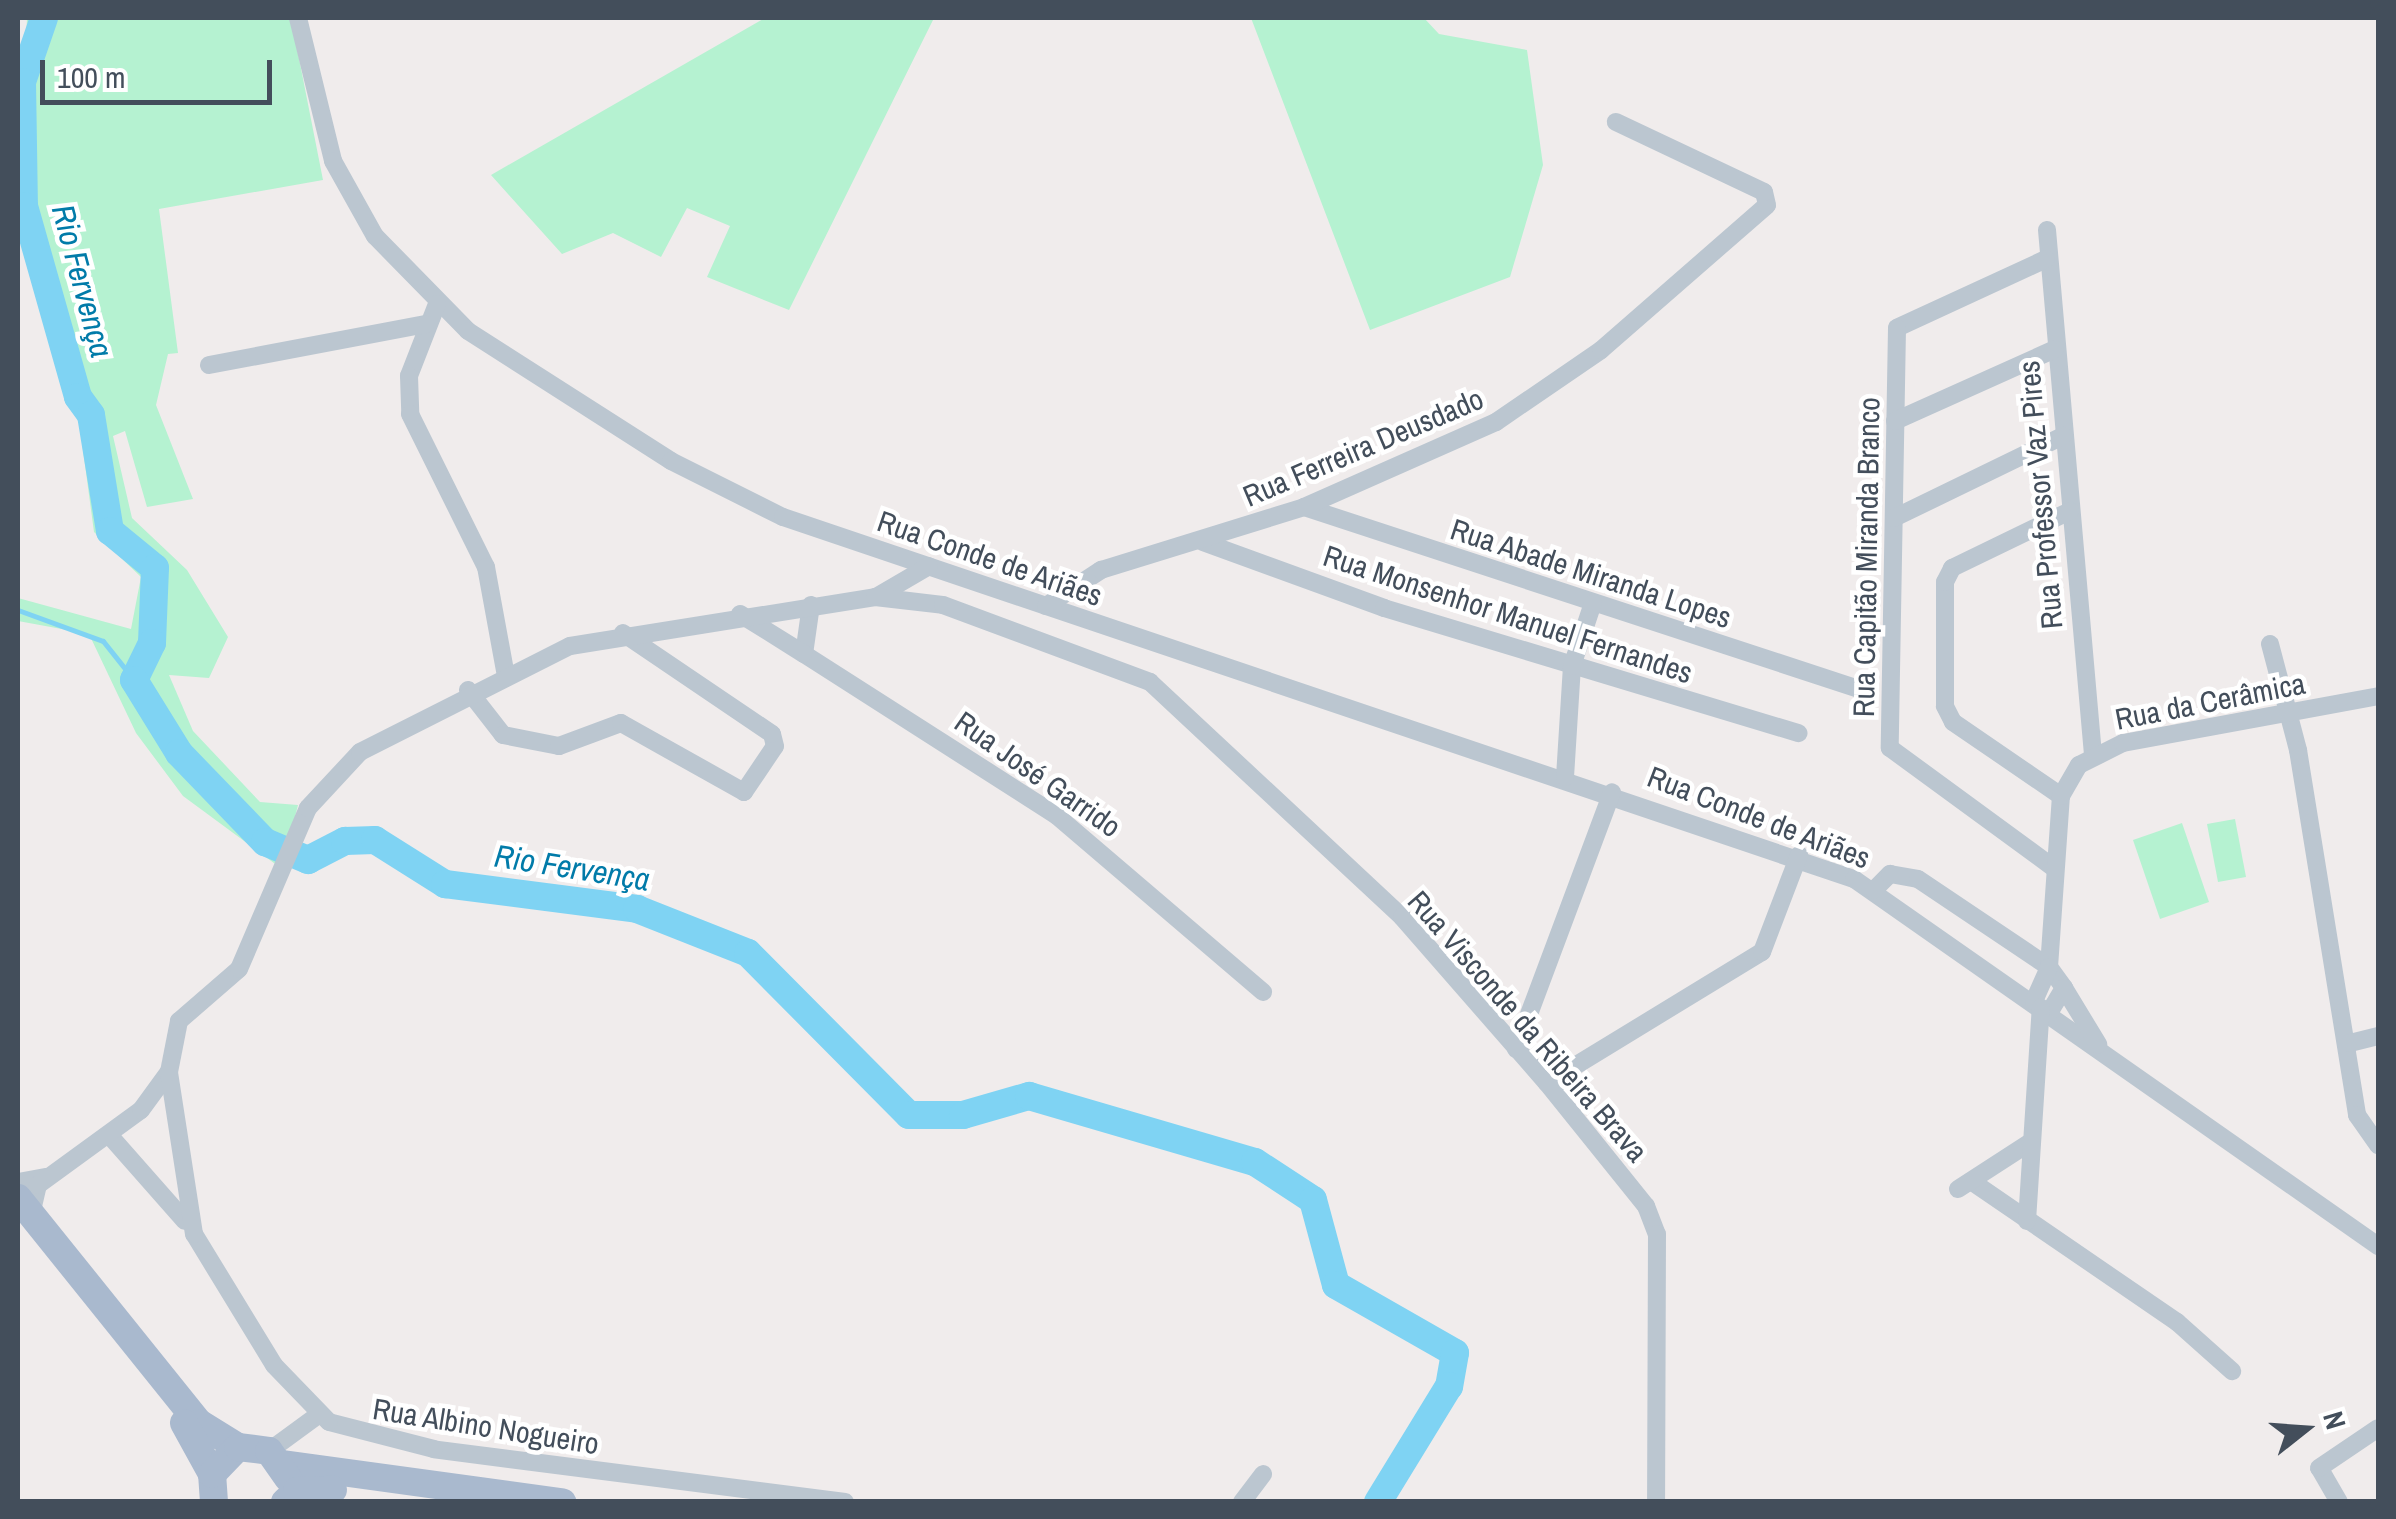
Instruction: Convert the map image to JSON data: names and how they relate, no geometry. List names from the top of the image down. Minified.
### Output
{"streets":{"street":["Rua Ferreira Deusdado","Rua Professor Vaz Pires","Rua Capitão Miranda Branco","Rua Conde de Ariães","Rua Abade Miranda Lopes","Rua Monsenhor Manuel Fernandes","Rua da Cerâmica","Rua José Garrido","Rua Visconde da Ribeira Brava","Rua Albino Nogueiro"]},"crossings":[["Rua Ferreira Deusdado","Rua Conde de Ariães"],["Rua Ferreira Deusdado","Rua Abade Miranda Lopes"],["Rua Ferreira Deusdado","Rua Monsenhor Manuel Fernandes"],["Rua Professor Vaz Pires","Rua Capitão Miranda Branco"],["Rua Professor Vaz Pires","Rua da Cerâmica"],["Rua José Garrido","Rua Visconde da Ribeira Brava"]],"water":["Rio Fervença"],"scale_bar":"100 m","north":"right"}
